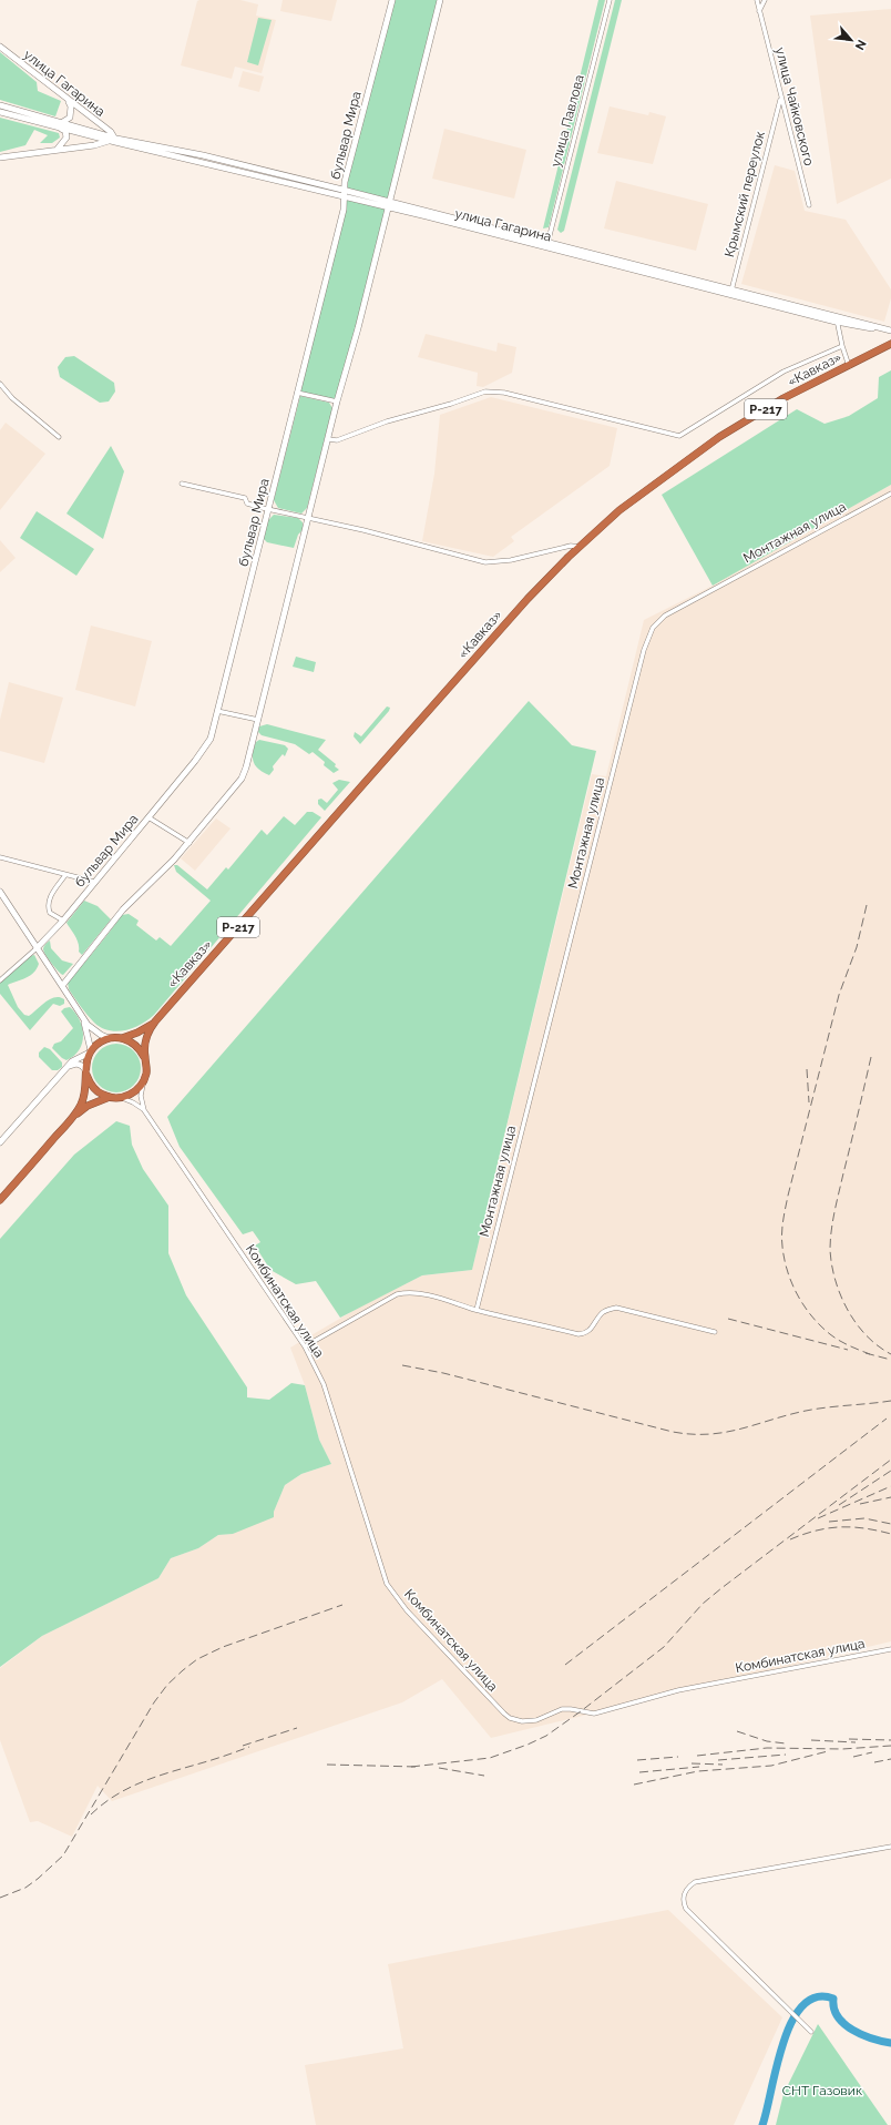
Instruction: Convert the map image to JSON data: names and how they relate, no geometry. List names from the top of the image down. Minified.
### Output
{"streets":{"highway":["«Кавказ»","Р-217"],"street":["улица Гагарина","улица Чайковского","улица Павлова","бульвар Мира","Крымский переулок","Монтажная улица","Комбинатская улица"]},"crossings":[["улица Гагарина","улица Павлова"],["улица Гагарина","бульвар Мира"],["улица Гагарина","Крымский переулок"],["улица Чайковского","Крымский переулок"],["«Кавказ»","Комбинатская улица"]],"parks":["СНТ Газовик"],"north":"bottom right"}
